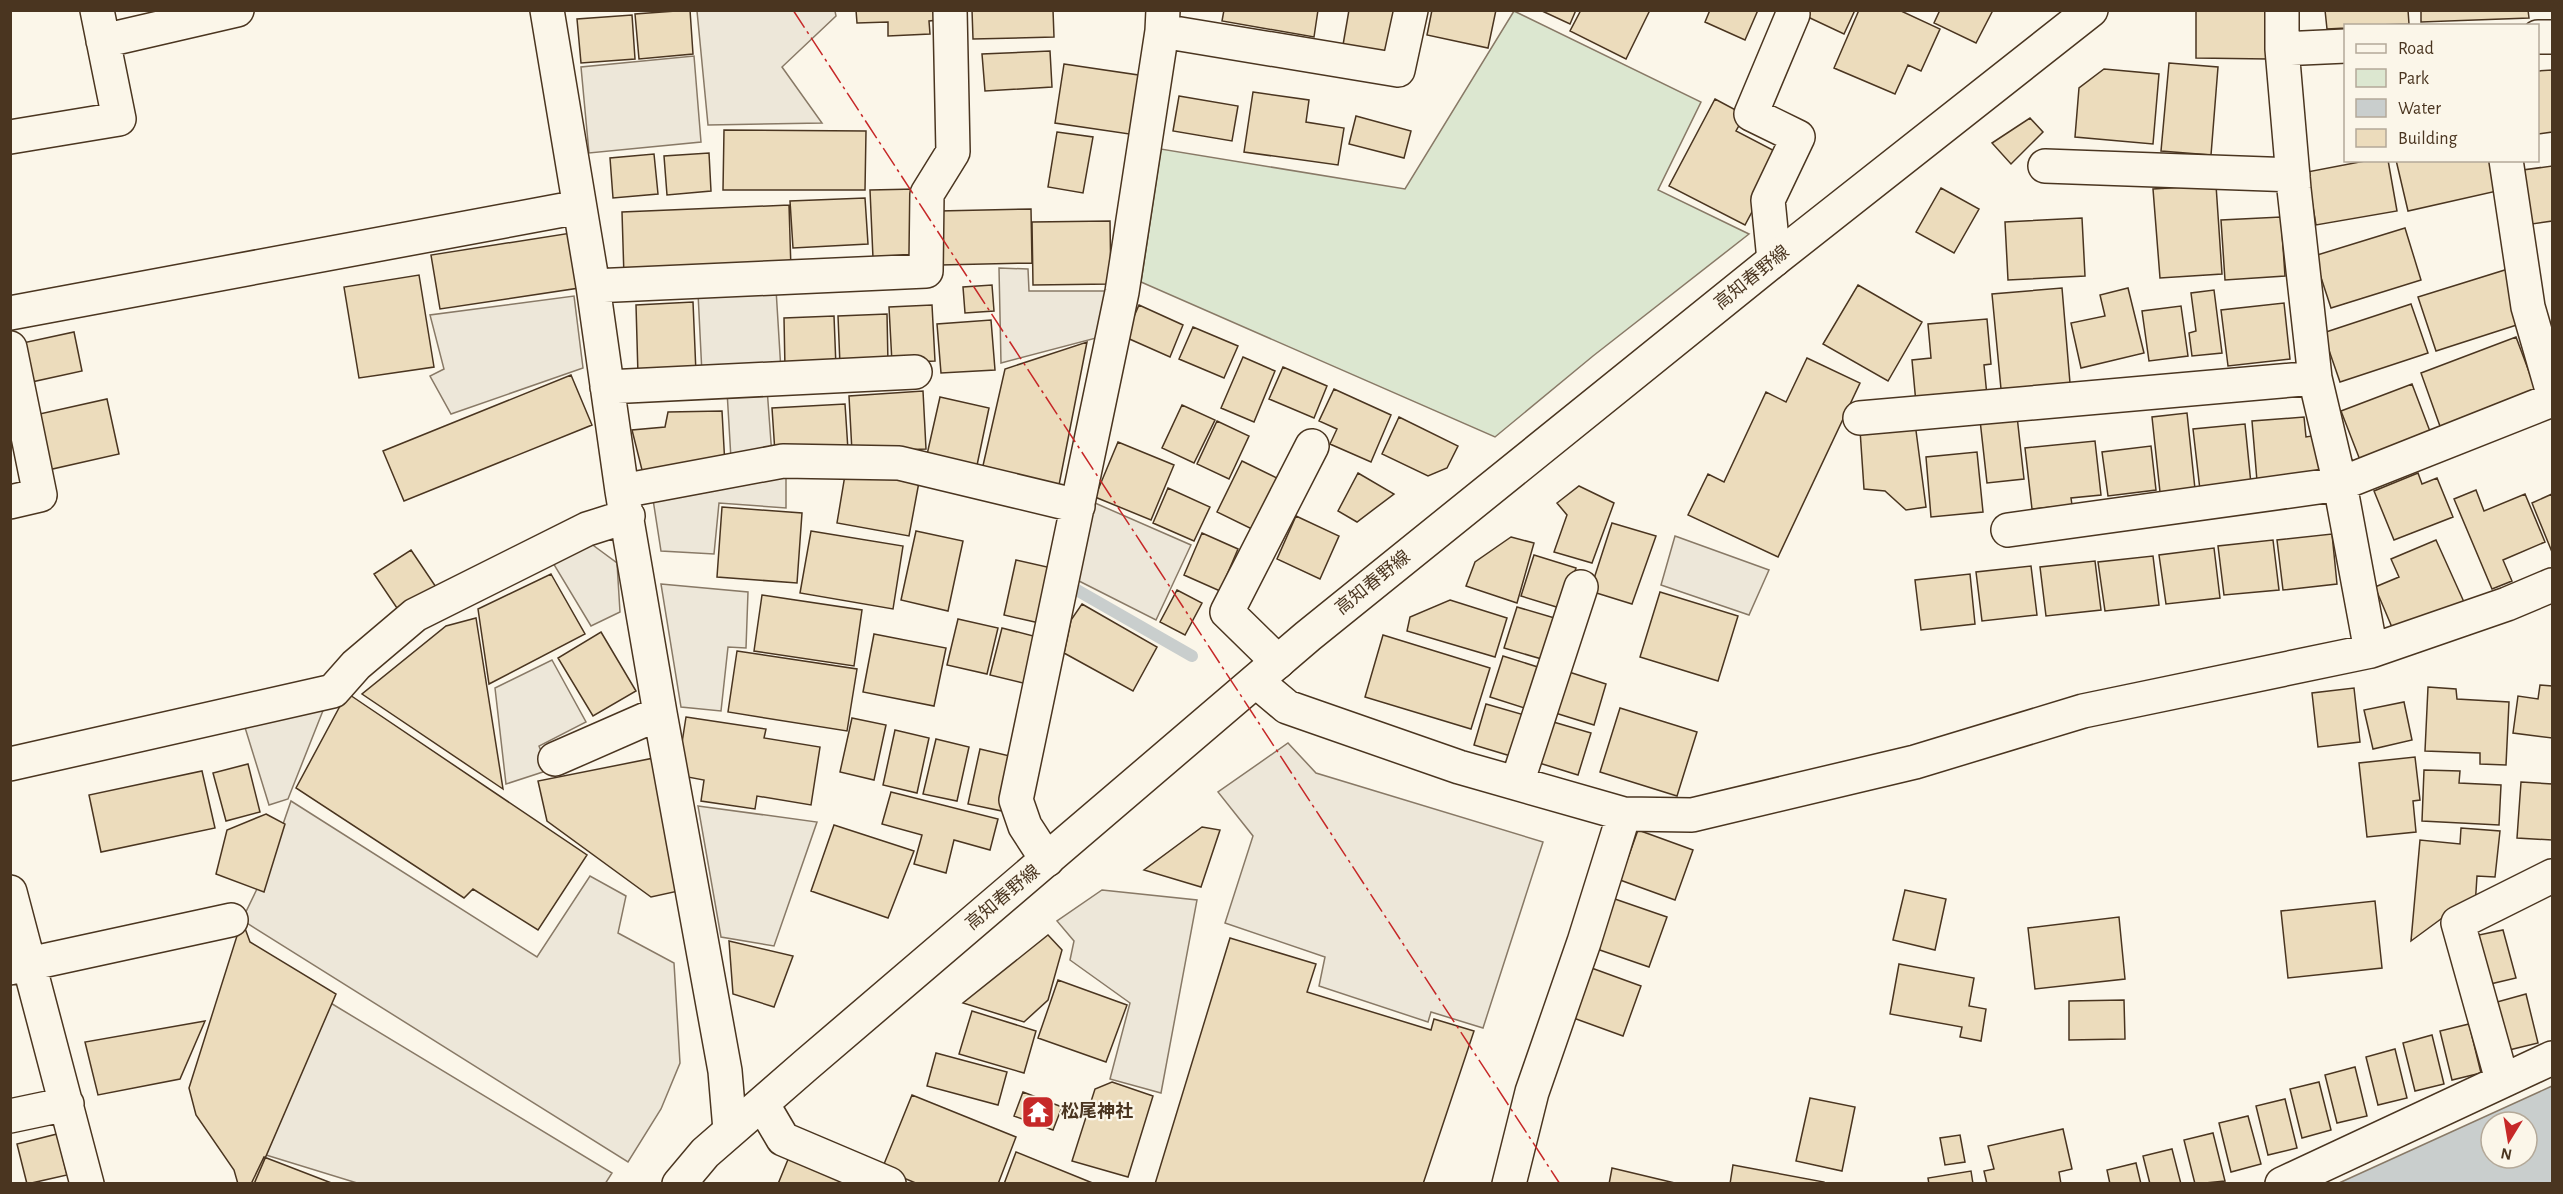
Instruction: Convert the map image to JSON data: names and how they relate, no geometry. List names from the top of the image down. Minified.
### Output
{"streets":{"street":["高知春野線"]},"places":{"temple":["松尾神社"]},"legend":["Road","Park","Water","Building"],"north":"bottom"}
